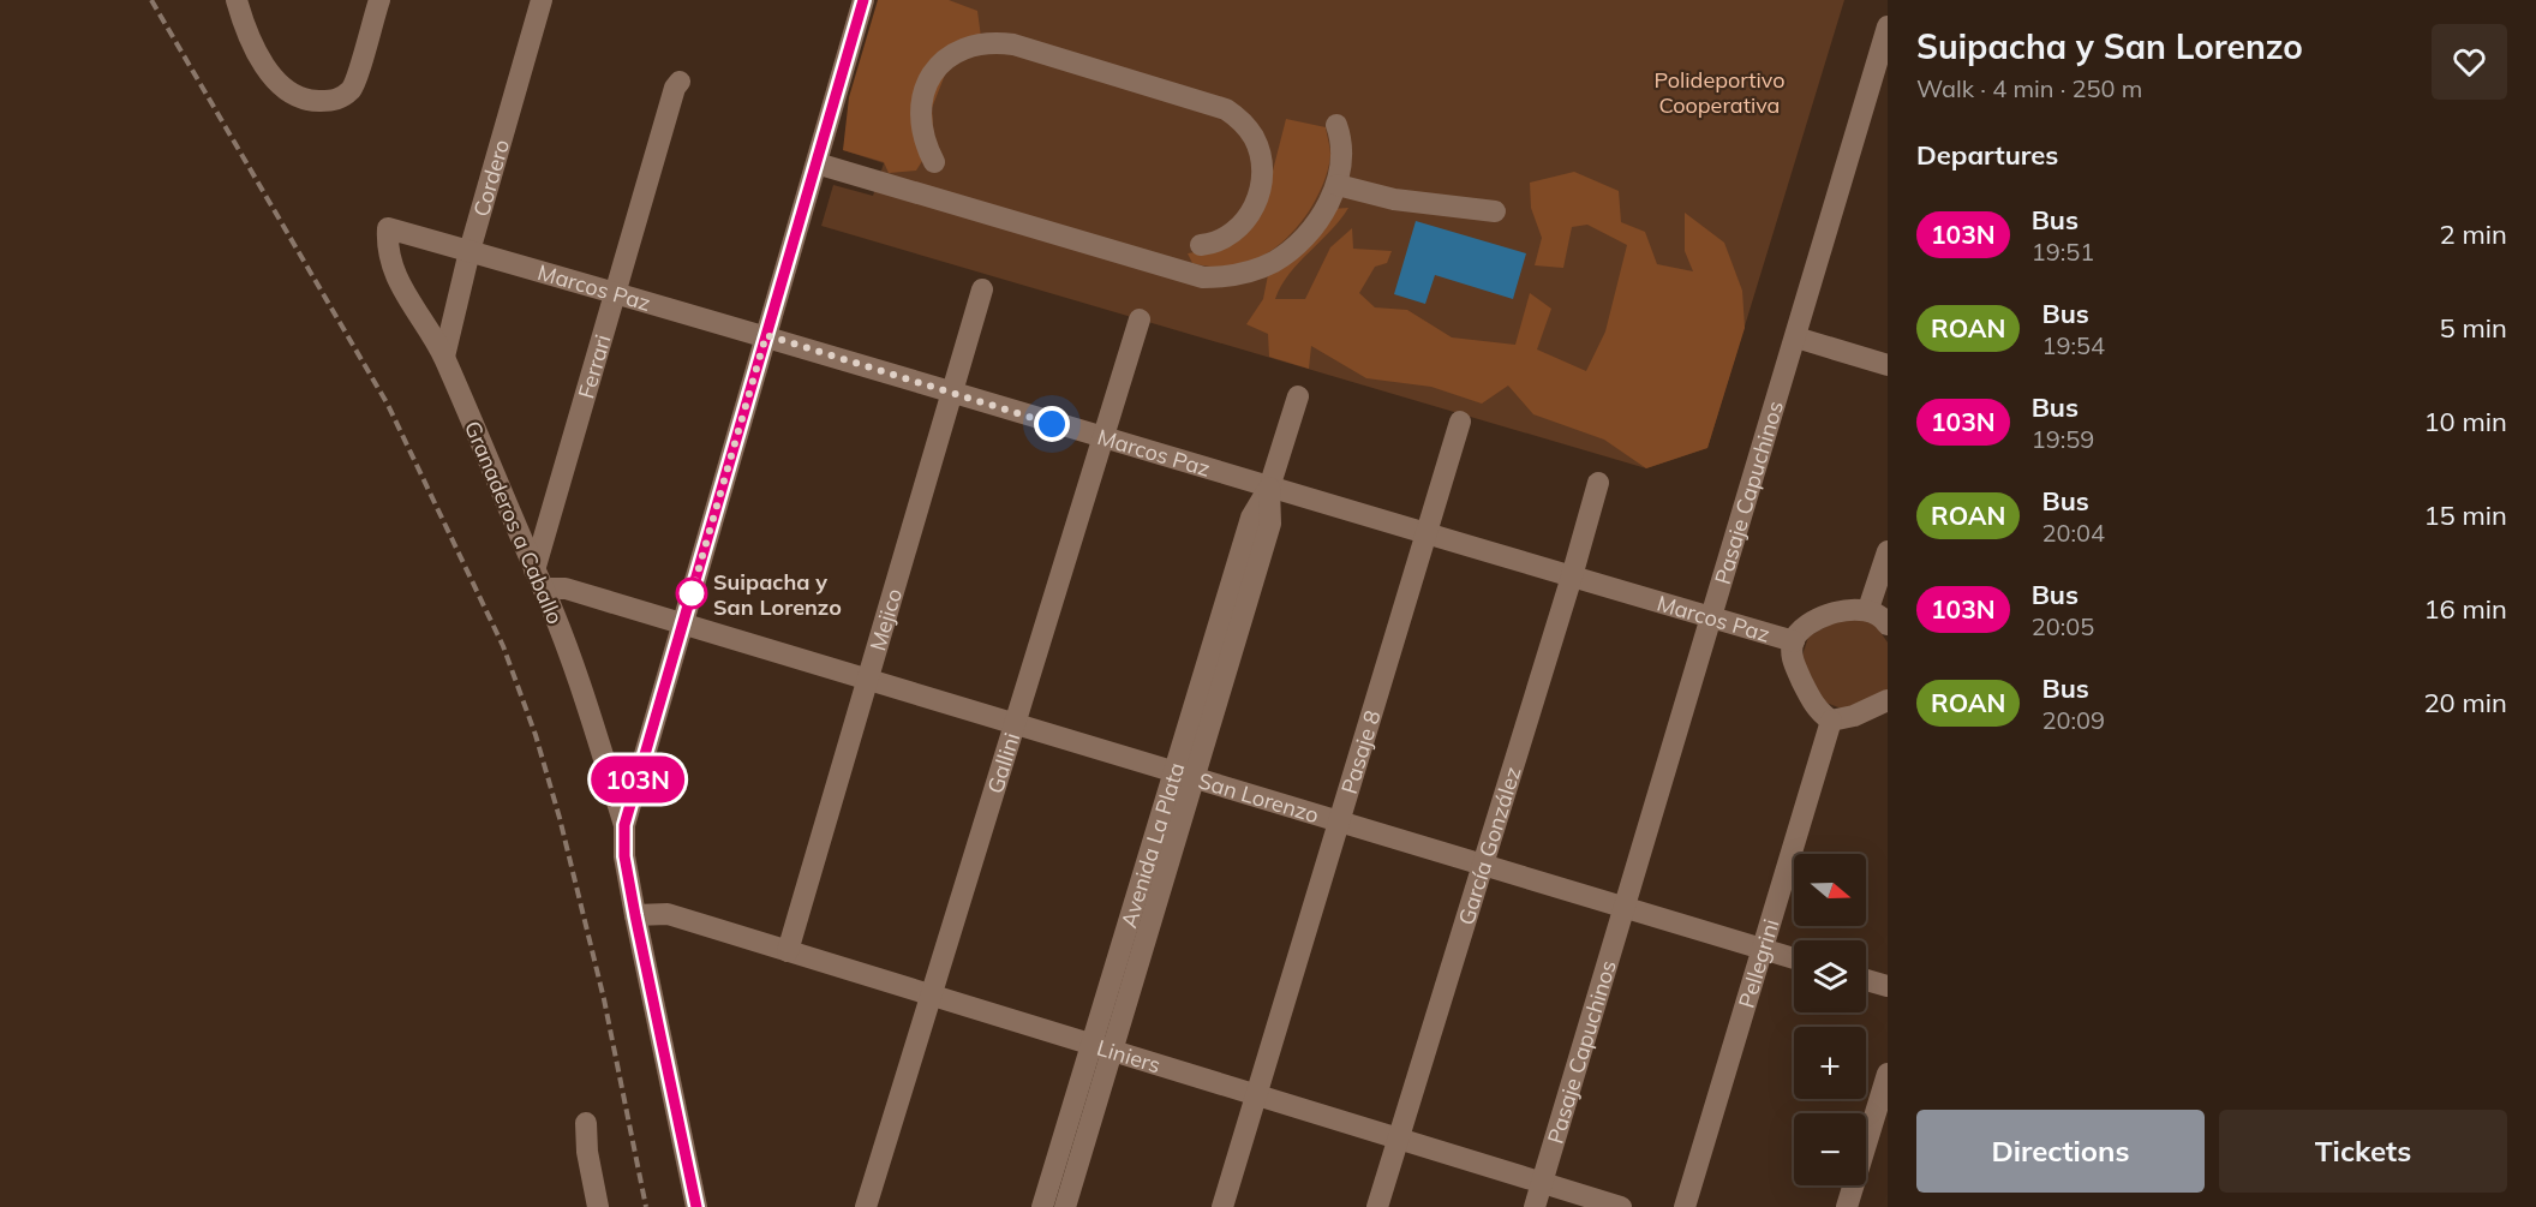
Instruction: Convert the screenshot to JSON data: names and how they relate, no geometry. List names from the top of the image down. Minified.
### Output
{"streets":{"street":["Cordero","Marcos Paz","Ferrari","Pasaje Capuchinos","Granaderos a Caballo","Mejico","Pasaje 8","Gallini","San Lorenzo","Avenida La Plata","García González","Pellegrini","Liniers"]},"crossings":[["Cordero","Marcos Paz"],["Cordero","Granaderos a Caballo"],["Marcos Paz","Ferrari"],["Marcos Paz","Pasaje Capuchinos"],["Marcos Paz","Granaderos a Caballo"],["Marcos Paz","Mejico"],["Marcos Paz","Pasaje 8"],["Marcos Paz","Gallini"],["Marcos Paz","Avenida La Plata"],["Marcos Paz","García González"],["Ferrari","Granaderos a Caballo"],["Ferrari","San Lorenzo"],["Pasaje Capuchinos","San Lorenzo"],["Pasaje Capuchinos","Liniers"],["Granaderos a Caballo","San Lorenzo"],["Mejico","San Lorenzo"],["Mejico","Liniers"],["Pasaje 8","San Lorenzo"],["Pasaje 8","Liniers"],["Gallini","San Lorenzo"],["Gallini","Liniers"],["San Lorenzo","Avenida La Plata"],["San Lorenzo","García González"],["San Lorenzo","Pellegrini"],["Avenida La Plata","Liniers"],["García González","Liniers"]],"parks":["Polideportivo Cooperativa"],"places":["Suipacha y San Lorenzo"],"lines":["bus line 103N"],"north":"right","page":{"on_map":"103N","heading":[["Suipacha y San Lorenzo","Walk · 4 min · 250 m"],"Departures"],"list":[{"mark":"103N","name":"Bus","note":"19:51","value":"2 min"},{"mark":"ROAN","name":"Bus","note":"19:54","value":"5 min"},{"mark":"103N","name":"Bus","note":"19:59","value":"10 min"},{"mark":"ROAN","name":"Bus","note":"20:04","value":"15 min"},{"mark":"103N","name":"Bus","note":"20:05","value":"16 min"},{"mark":"ROAN","name":"Bus","note":"20:09","value":"20 min"}],"map_buttons":["+","−"],"buttons":["Directions","Tickets"]}}
